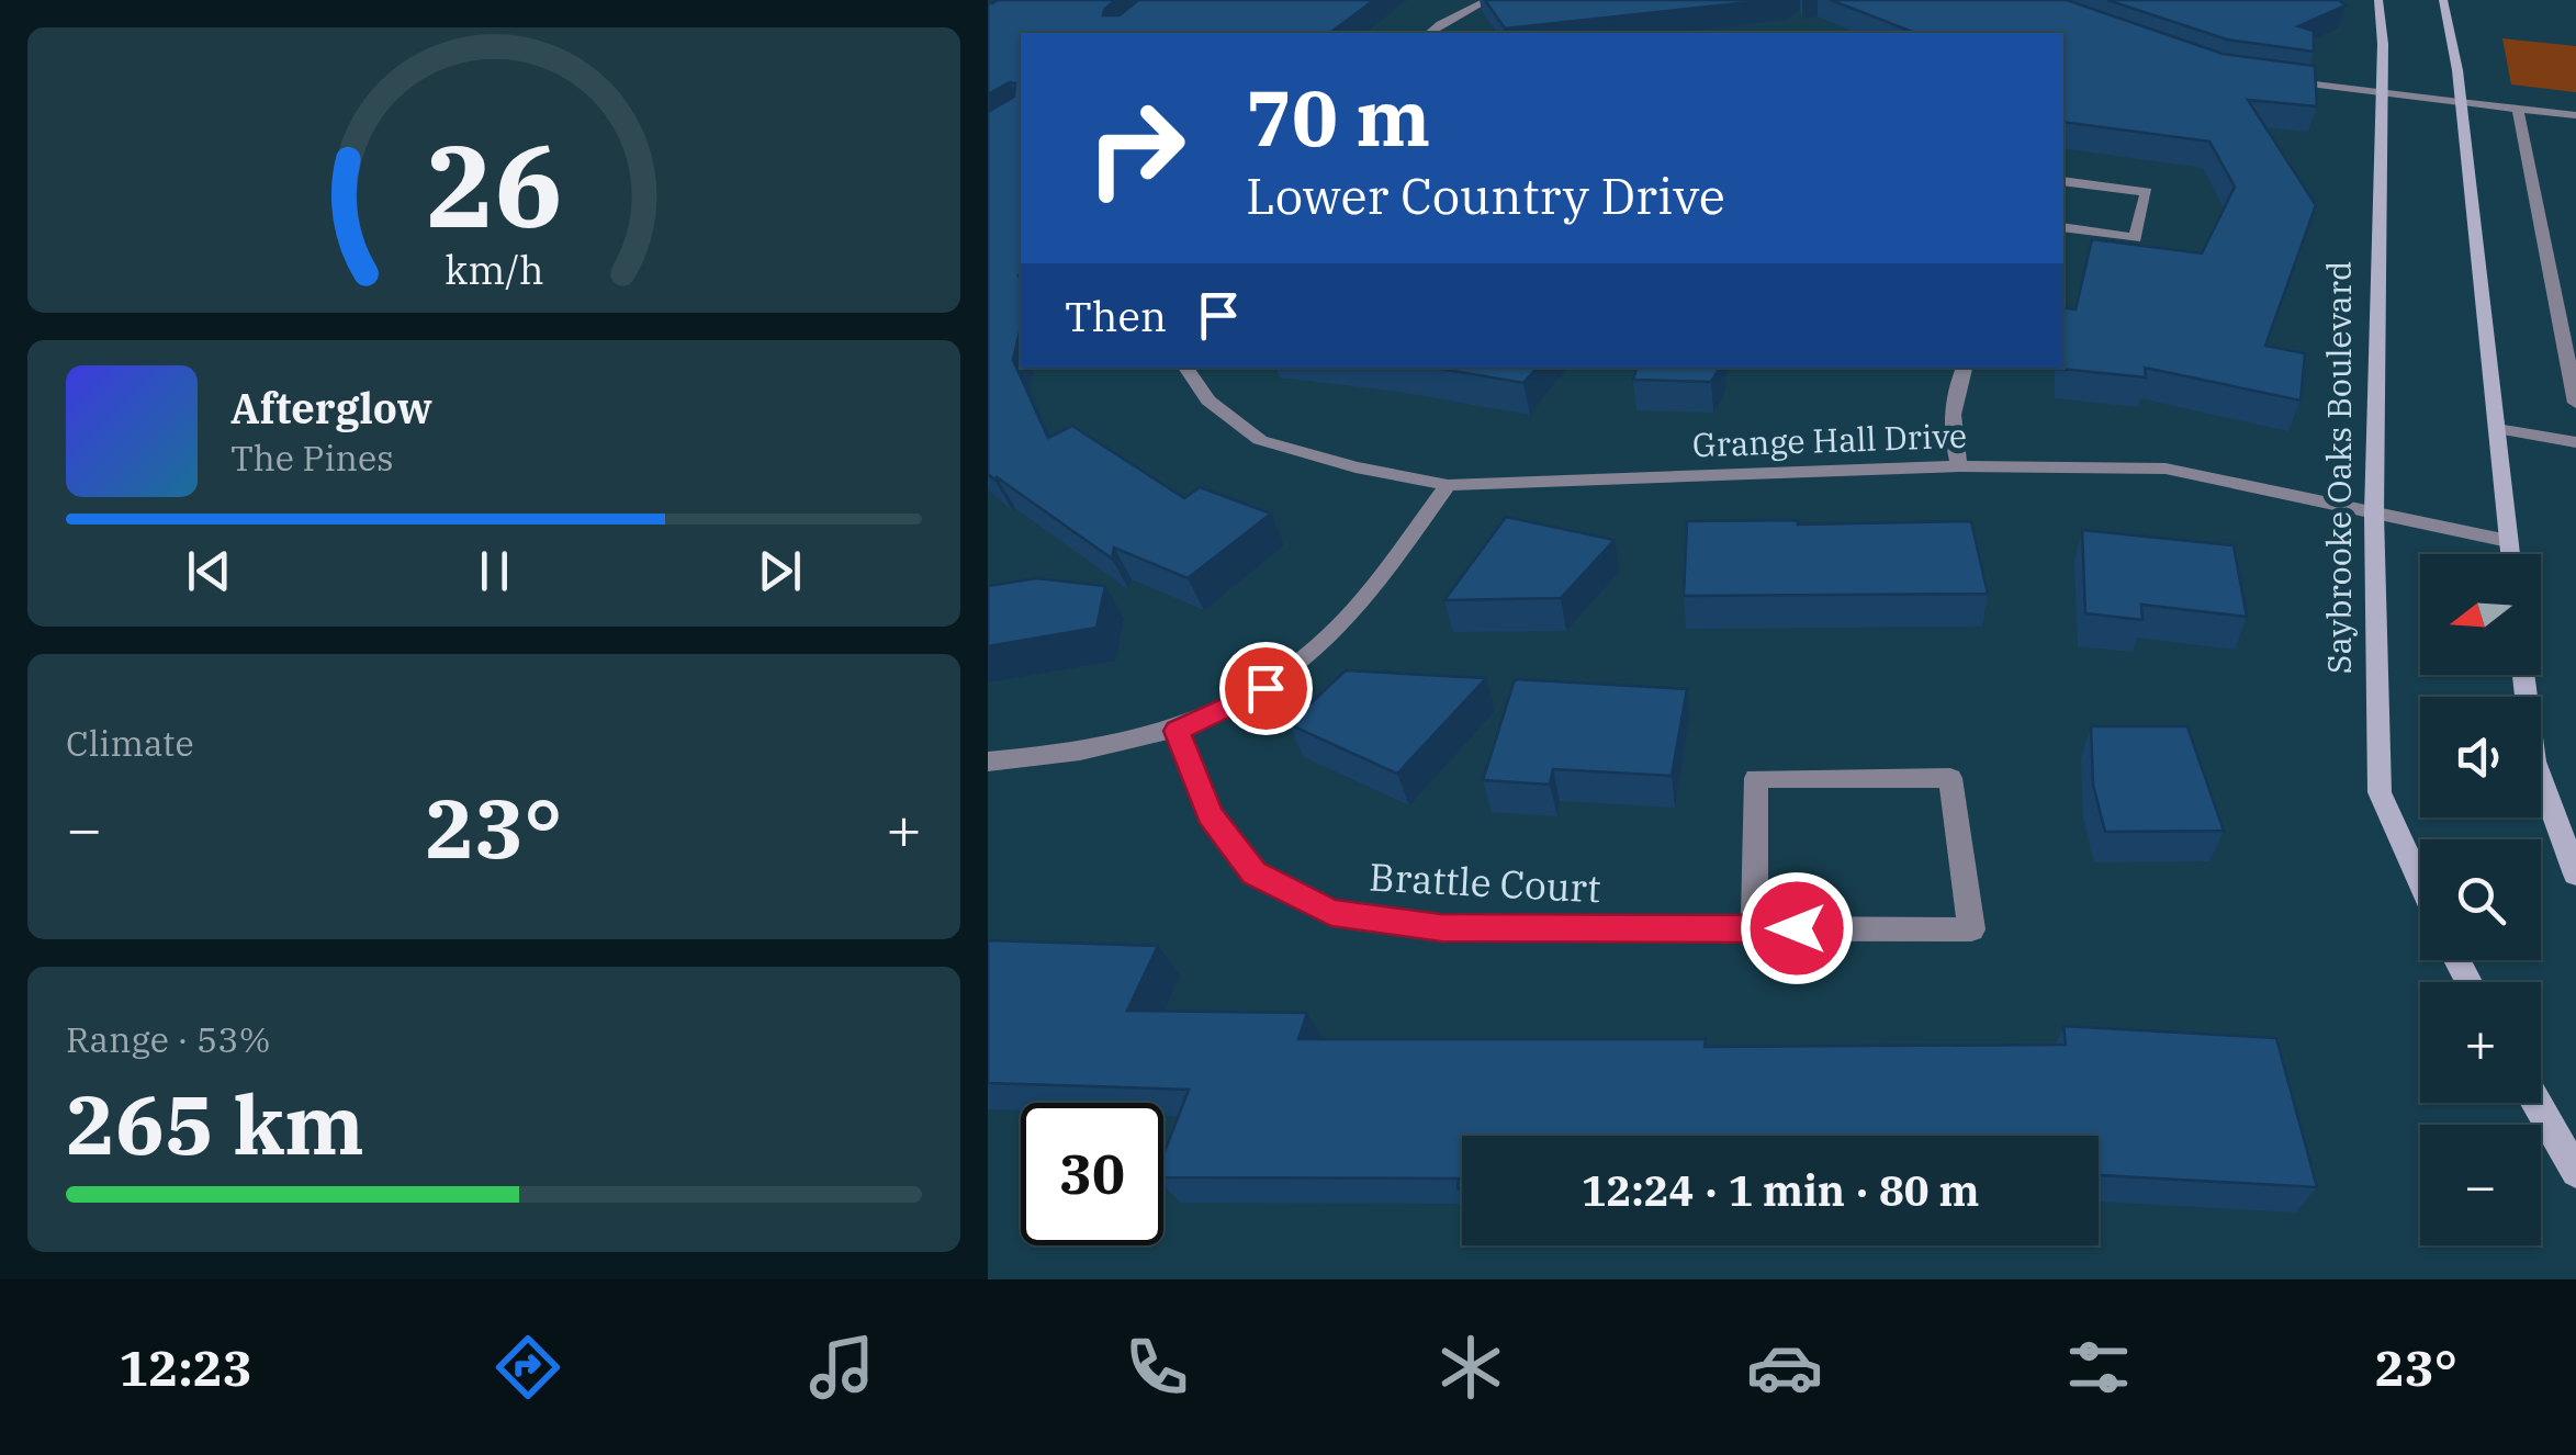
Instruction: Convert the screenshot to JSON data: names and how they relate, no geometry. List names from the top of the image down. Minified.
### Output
{"streets":{"street":["Grange Hall Drive","Saybrooke Oaks Boulevard","Brattle Court"]},"crossings":[["Grange Hall Drive","Saybrooke Oaks Boulevard"]],"north":"left","page":{"turn":["70 m","Lower Country Drive"],"then":"Then","song":["Afterglow","The Pines"],"map_buttons":["+","−"],"tile":["Climate",["Range · 53%","265 km"]],"heat":["−","23°","+"],"limit":"30","trip":"12:24 · 1 min · 80 m","tabs":["12:23","23°"],"gauge":["26","km/h"]}}
